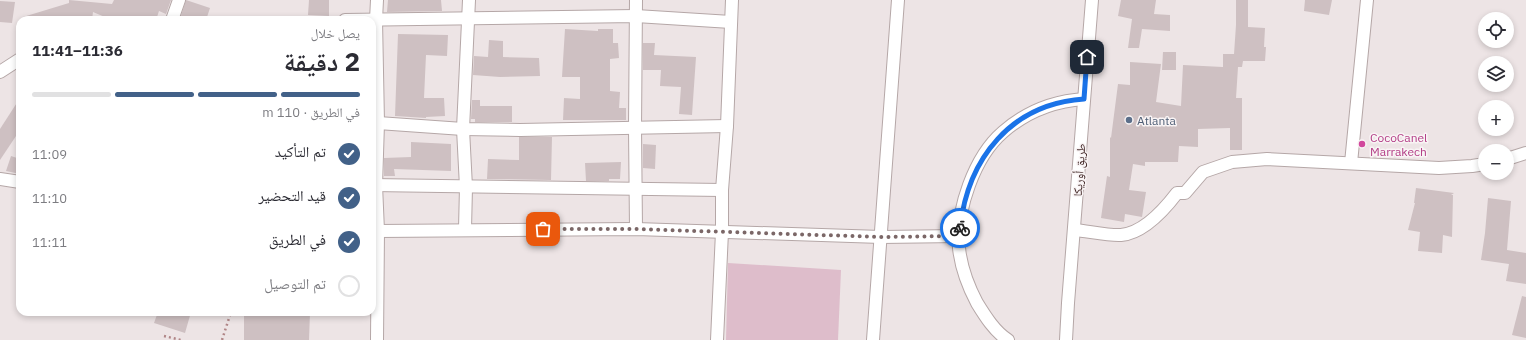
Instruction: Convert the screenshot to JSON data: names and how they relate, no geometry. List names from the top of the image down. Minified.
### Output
{"streets":{"street":["طريق أوريكا"]},"places":["Atlanta","CocoCanel Marrakech"],"page":{"map_buttons":["+","−"],"heading":["2 دقيقة","يصل خلال","11:36–11:41"],"bar":"في الطريق · 110 m","list":[["تم التأكيد","11:09"],["قيد التحضير","11:10"],["في الطريق","11:11"],"تم التوصيل"]}}
